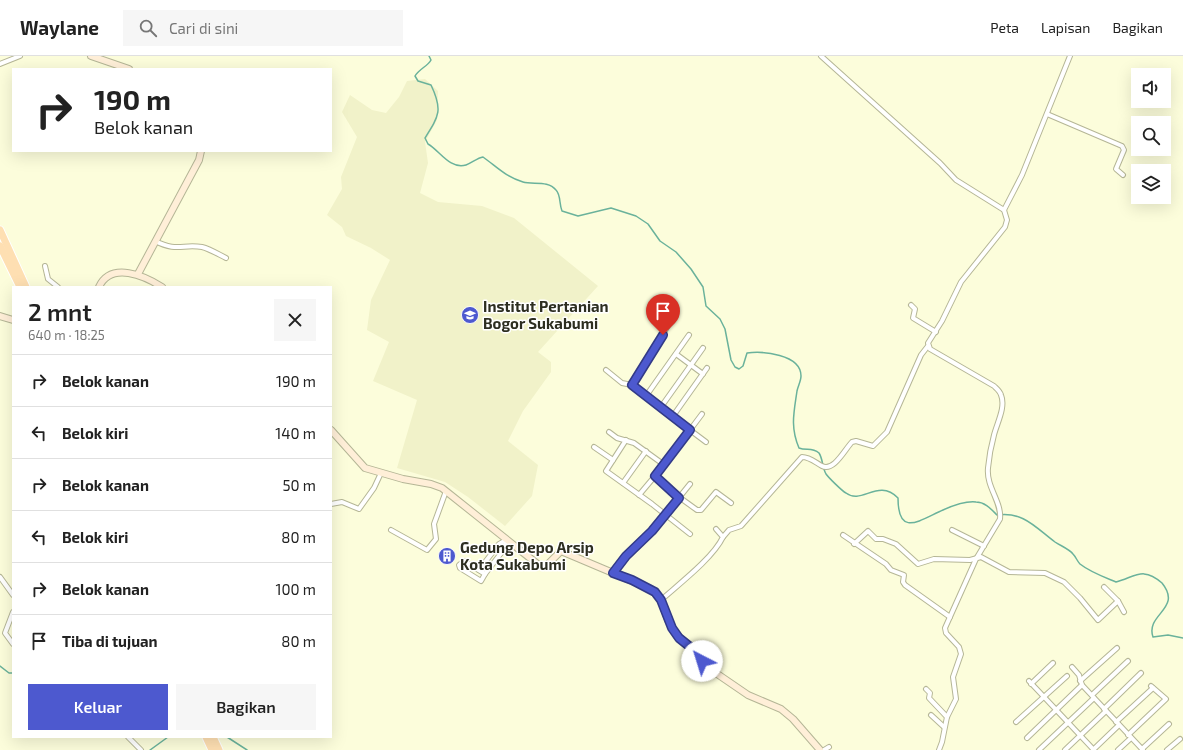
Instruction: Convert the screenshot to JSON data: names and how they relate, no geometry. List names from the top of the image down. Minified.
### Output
{"places":{"school or university":["Institut Pertanian Bogor Sukabumi"],"building":["Gedung Depo Arsip Kota Sukabumi"]},"page":{"header":"Waylane","search":"Cari di sini","nav":["Peta","Lapisan","Bagikan"],"turn":["190 m","Belok kanan"],"heading":["2 mnt","640 m · 18:25"],"list":[{"name":"Belok kanan","value":"190 m"},{"name":"Belok kiri","value":"140 m"},{"name":"Belok kanan","value":"50 m"},{"name":"Belok kiri","value":"80 m"},{"name":"Belok kanan","value":"100 m"},{"name":"Tiba di tujuan","value":"80 m"}],"buttons":["Keluar","Bagikan"]}}
